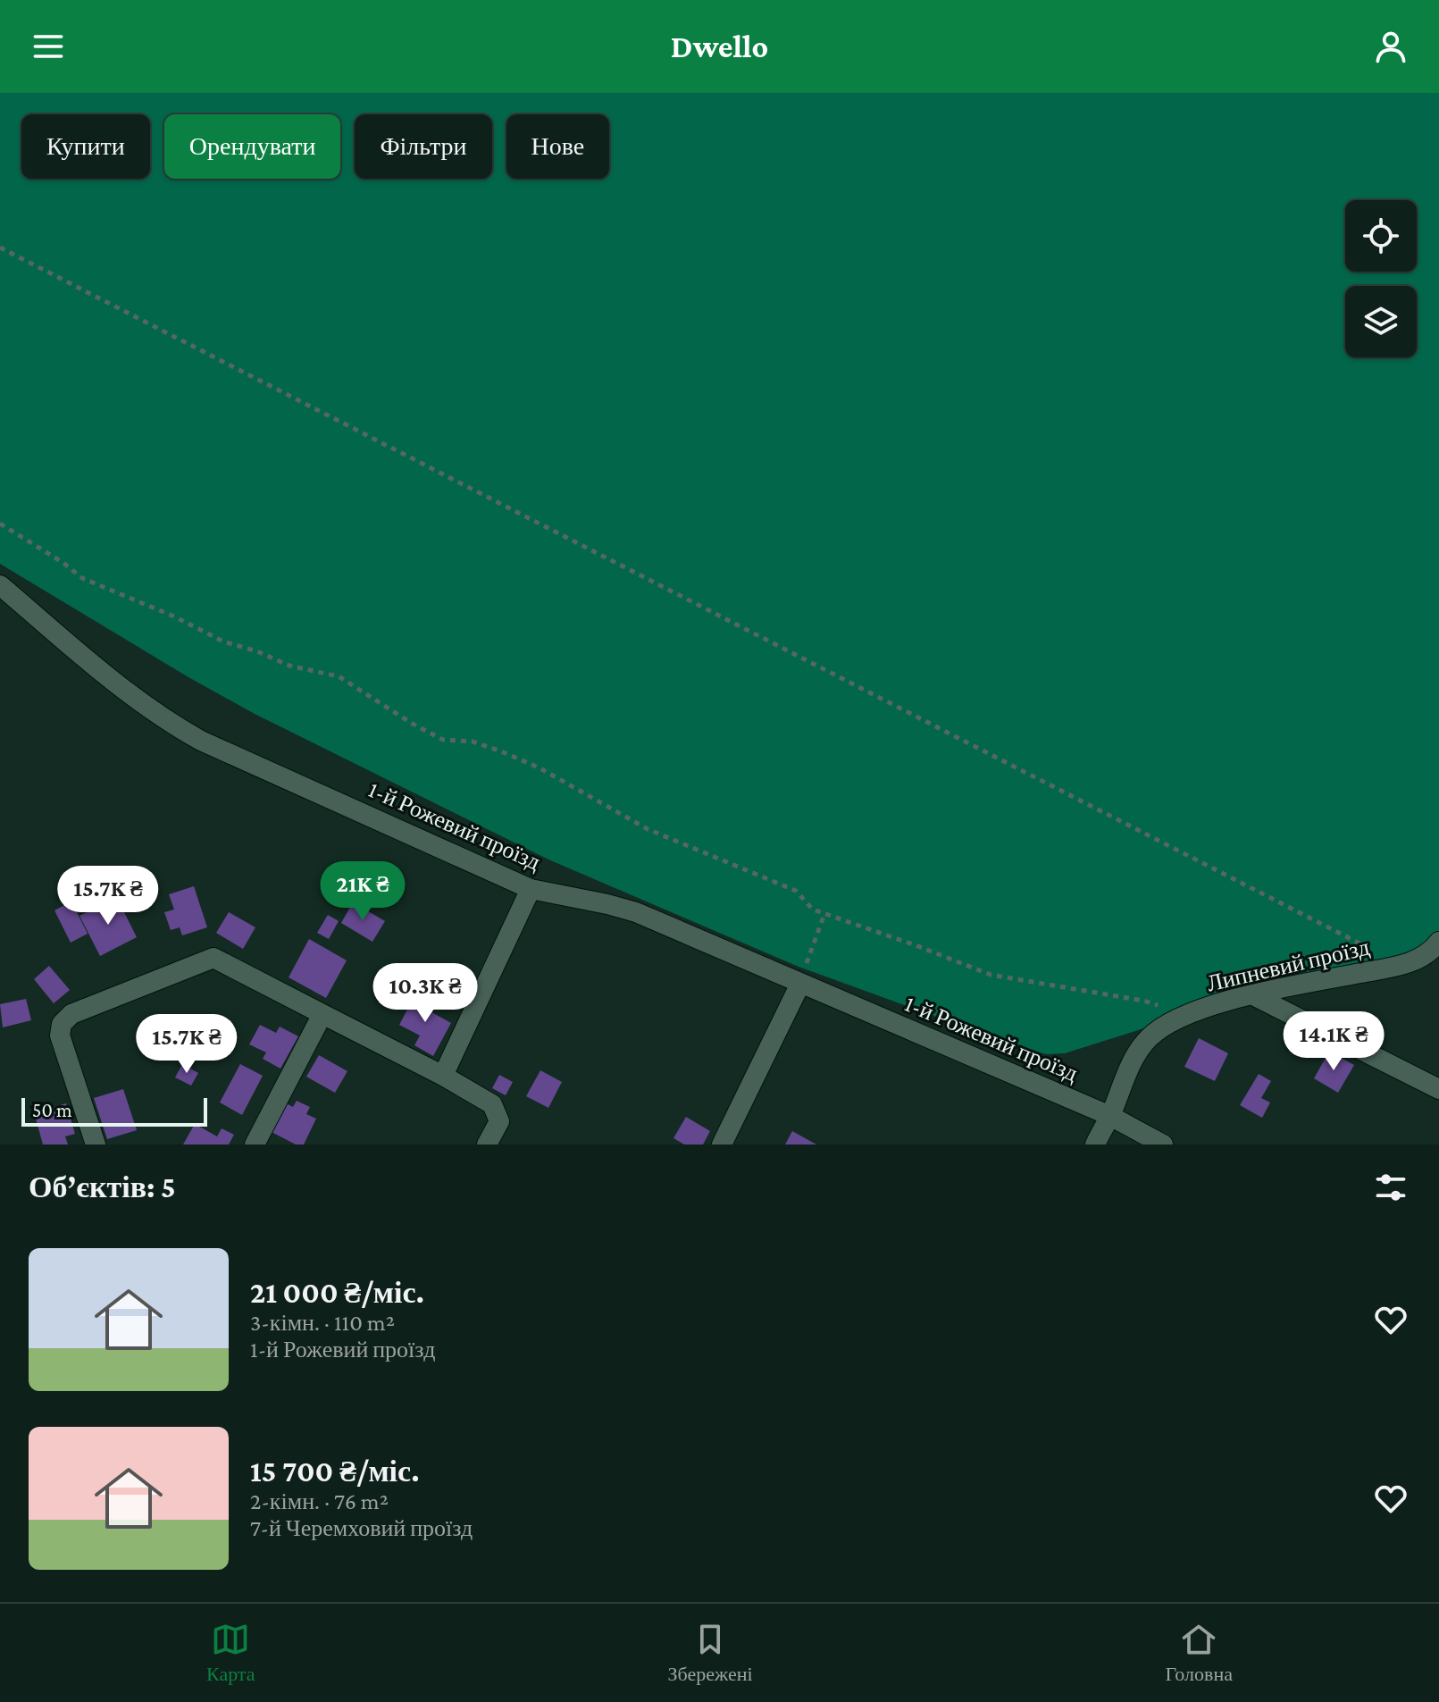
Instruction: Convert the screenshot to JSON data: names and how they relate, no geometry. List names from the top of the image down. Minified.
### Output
{"streets":{"street":["1-й Рожевий проїзд","Липневий проїзд"]},"crossings":[["1-й Рожевий проїзд","Липневий проїзд"]],"scale_bar":"50 m","page":{"header":"Dwello","chip":["Купити","Орендувати","Фільтри","Нове"],"price":["21K ₴","15.7K ₴","10.3K ₴","14.1K ₴","15.7K ₴"],"scale":"50 m","heading":"Об’єктів: 5","list":[{"name":"21 000 ₴/міс.","note":"3-кімн. · 110 m² · 1-й Рожевий проїзд"},{"name":"15 700 ₴/міс.","note":"2-кімн. · 76 m² · 7-й Черемховий проїзд"}],"tabs":["Карта","Збережені","Головна"]}}
